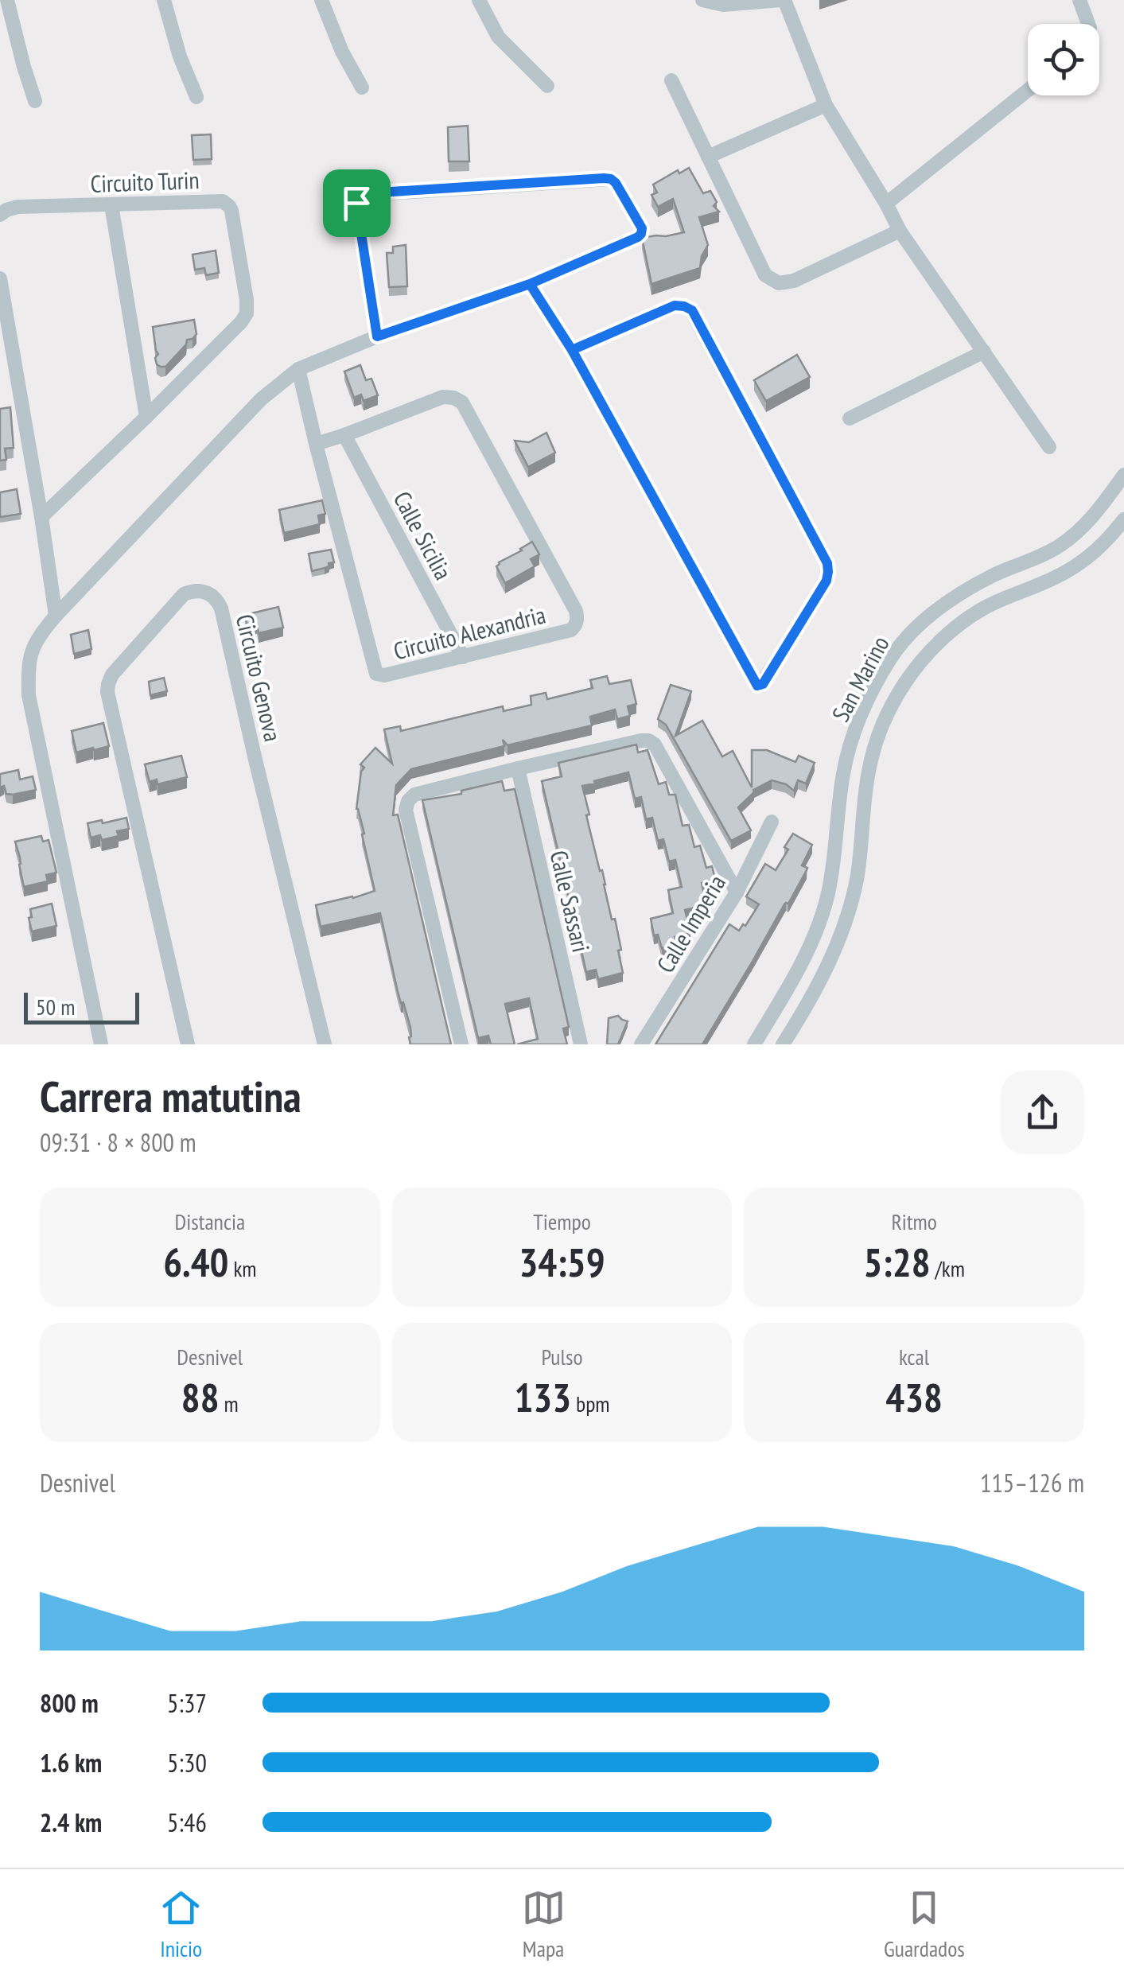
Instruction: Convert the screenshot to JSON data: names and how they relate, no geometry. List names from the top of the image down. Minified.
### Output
{"streets":{"street":["Circuito Turin","Calle Sicilia","Circuito Alexandria","Circuito Genova","San Marino","Calle Sassari","Calle Imperia"]},"crossings":[["Calle Sicilia","Circuito Alexandria"]],"scale_bar":"50 m","page":{"scale":"50 m","heading":["Carrera matutina","09:31 · 8 × 800 m"],"stats":[["Distancia","6.40 km"],["Tiempo","34:59"],["Ritmo","5:28 /km"],["Desnivel","88 m"],["Pulso","133 bpm"],["kcal","438"]],"chart":["Desnivel","115–126 m"],"list":[{"name":"800 m","note":"5:37"},{"name":"1.6 km","note":"5:30"},{"name":"2.4 km","note":"5:46"}],"tabs":["Inicio","Mapa","Guardados"]}}
